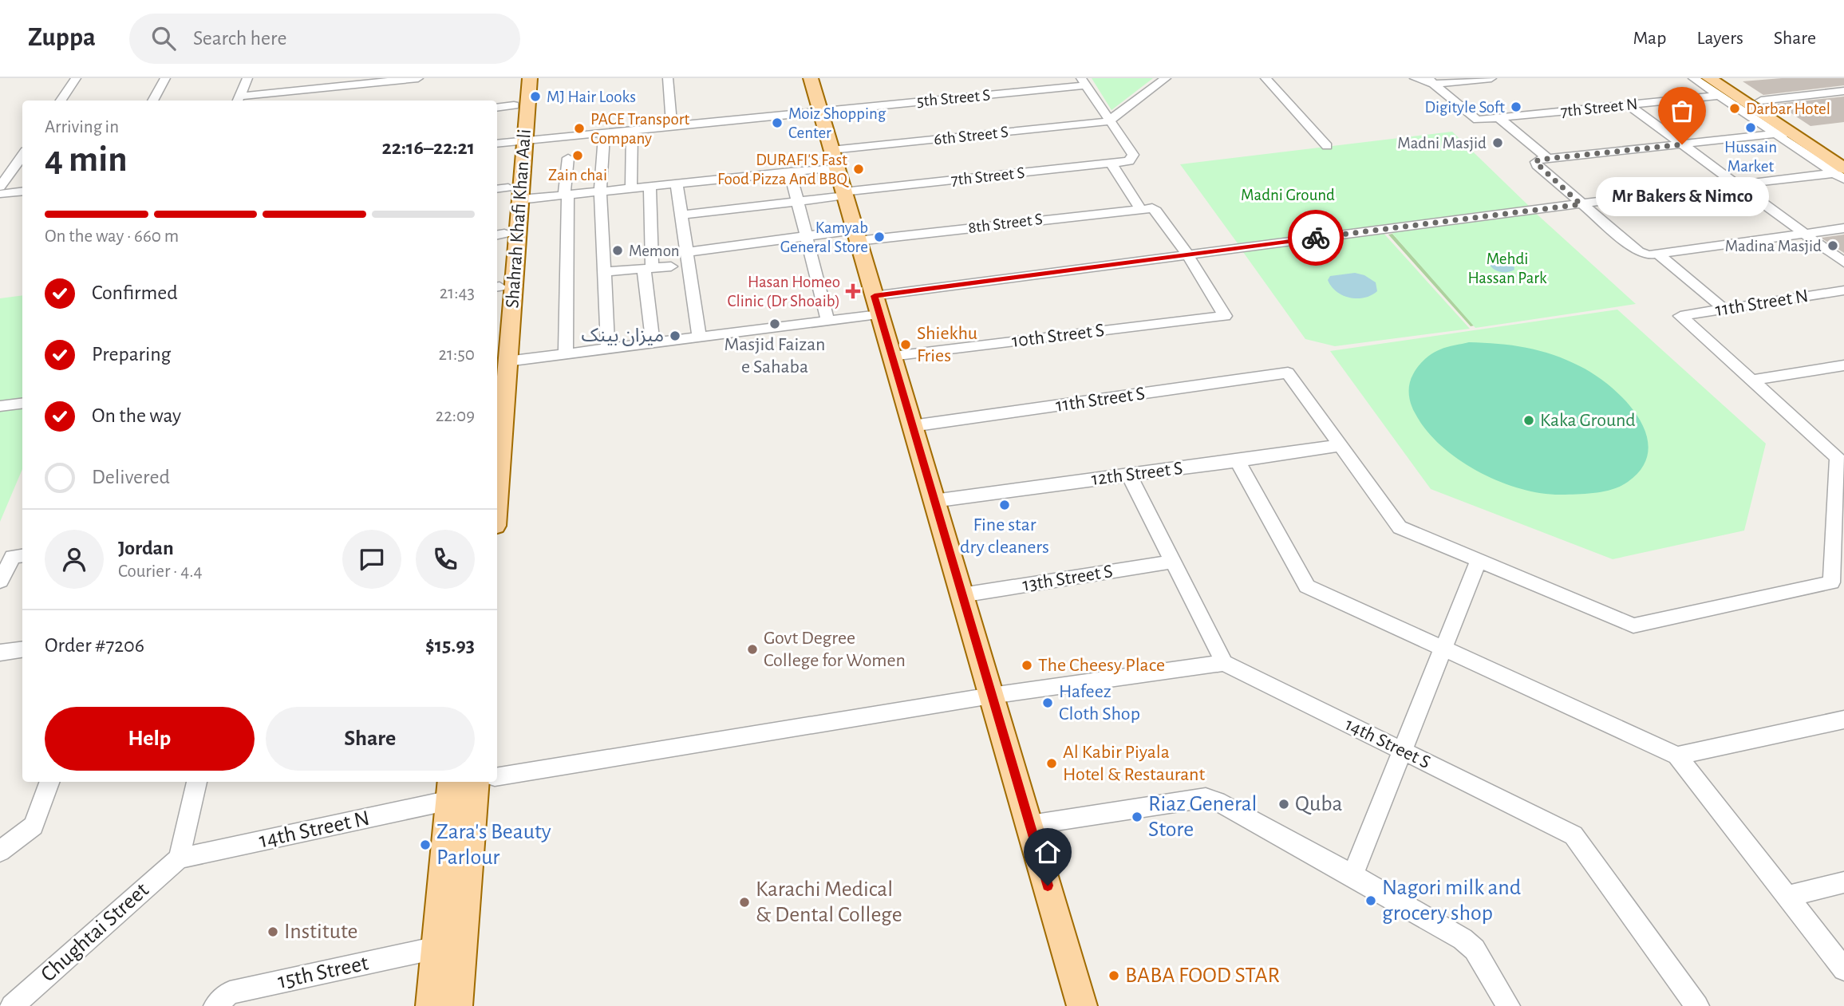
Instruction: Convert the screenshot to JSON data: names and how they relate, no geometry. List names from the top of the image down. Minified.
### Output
{"streets":{"main road":["Shahrah Khafi Khan Aali"],"street":["5th Street S","7th Street N","6th Street S","7th Street S","8th Street S","11th Street N","10th Street S","11th Street S","12th Street S","13th Street S","14th Street S","14th Street N","Chughtai Street","15th Street"]},"crossings":[["5th Street S","Shahrah Khafi Khan Aali"],["6th Street S","7th Street S"],["6th Street S","Shahrah Khafi Khan Aali"],["11th Street S","12th Street S"],["14th Street N","Chughtai Street"]],"parks":["Madni Ground","Mehdi Hassan Park"],"places":{"other":["MJ Hair Looks","Digityle Soft","Darbar Hotel","Moiz Shopping Center","Hussain Market","PACE Transport Company","Madni Masjid","Mr Bakers & Nimco","Zain chai","DURAFI'S Fast Food Pizza And BBQ","Kamyab General Store","Madina Masjid","Memon","Masjid Faizan e Sahaba","میزان بینک","Shiekhu Fries","Kaka Ground","Fine star dry cleaners","Govt Degree College for Women","The Cheesy Place","Hafeez Cloth Shop","Al Kabir Piyala Hotel & Restaurant","Quba","Riaz General Store","Zara's Beauty Parlour","Nagori milk and grocery shop","Karachi Medical & Dental College","Institute","BABA FOOD STAR"],"health":["Hasan Homeo Clinic (Dr Shoaib)"]},"page":{"header":"Zuppa","search":"Search here","nav":["Map","Layers","Share"],"heading":["4 min","Arriving in","22:16–22:21"],"panel":["Jordan","Courier · 4.4","Order #7206","$15.93"],"bubble":"Mr Bakers & Nimco","bar":"On the way · 660 m","list":[["Confirmed","21:43"],["Preparing","21:50"],["On the way","22:09"],"Delivered"],"buttons":["Help","Share"]}}
